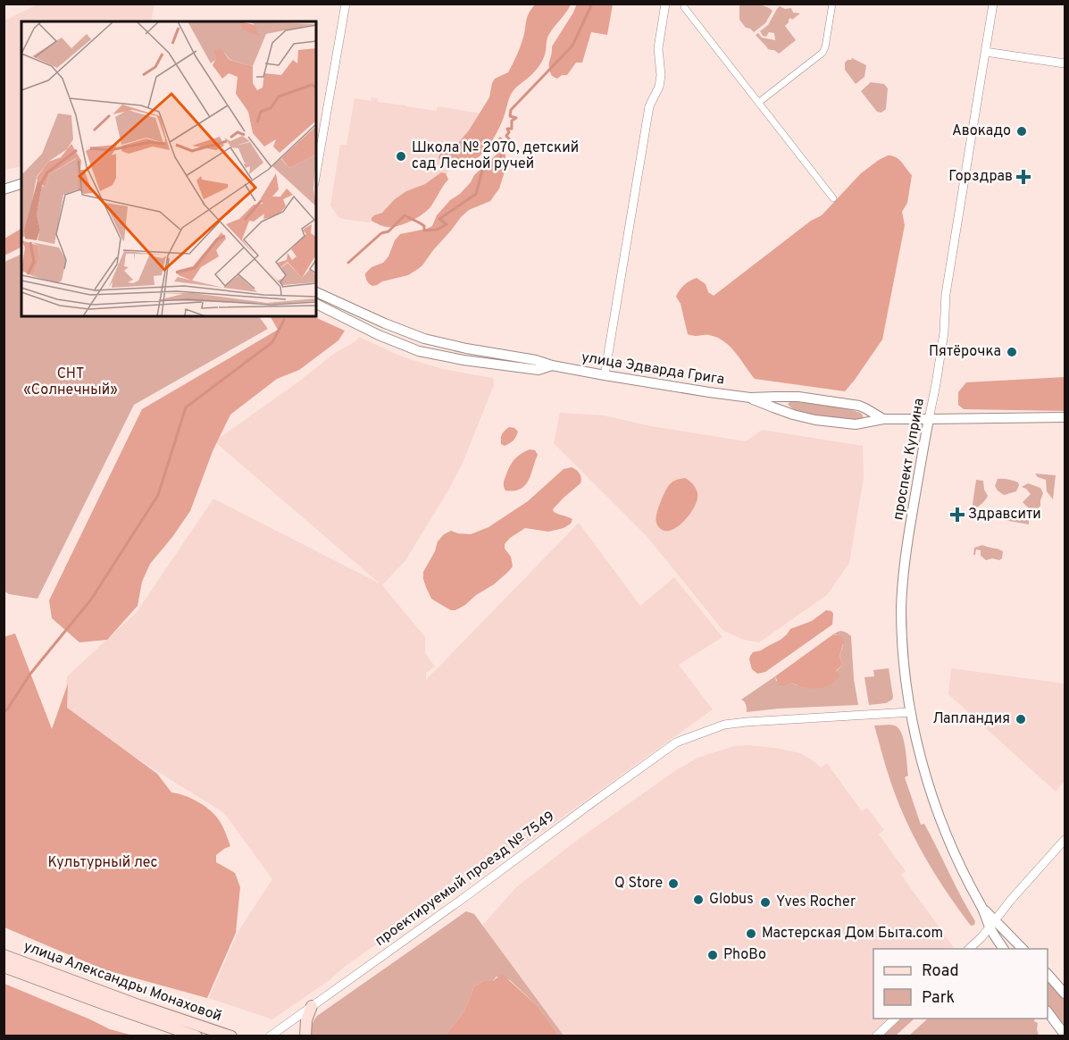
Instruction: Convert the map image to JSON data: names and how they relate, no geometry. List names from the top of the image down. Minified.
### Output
{"streets":{"main road":["улица Александры Монаховой"],"street":["улица Эдварда Грига","проспект Куприна","проектируемый проезд № 7549"]},"crossings":[["улица Эдварда Грига","проспект Куприна"],["проспект Куприна","проектируемый проезд № 7549"]],"parks":["СНТ «Солнечный»","Культурный лес"],"places":{"other":["Авокадо","Школа № 2070, детский сад Лесной ручей","Пятёрочка","Лапландия","Q Store","Globus","Yves Rocher","Мастерская Дом Быта.com","PhoBo"],"health":["Горздрав","Здравсити"]},"legend":["Road","Park"]}
